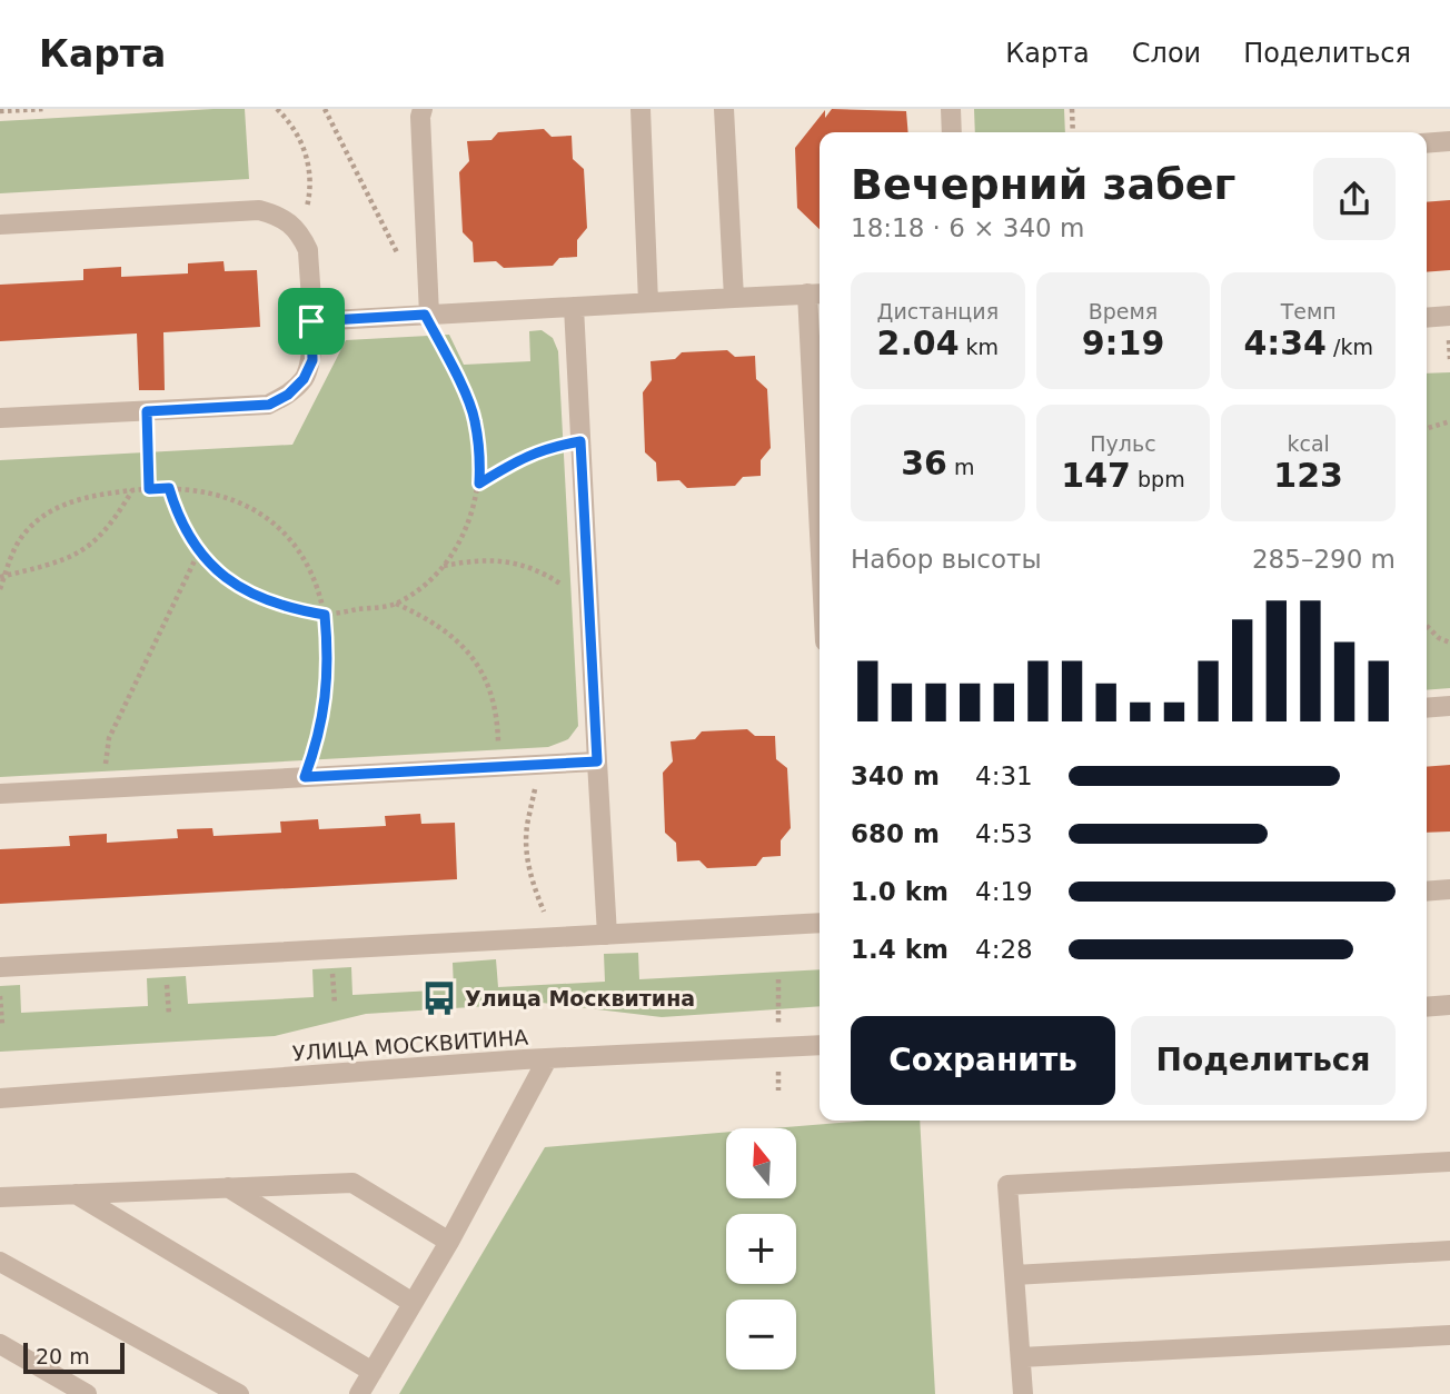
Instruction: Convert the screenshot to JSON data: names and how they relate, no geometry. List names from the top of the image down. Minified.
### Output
{"streets":{"street":["УЛИЦА МОСКВИТИНА"]},"places":{"bus stop":["Улица Москвитина"]},"scale_bar":"20 m","north":"top","page":{"header":"Карта","nav":["Карта","Слои","Поделиться"],"heading":["Вечерний забег","18:18 · 6 × 340 m"],"stats":[["Дистанция","2.04 km"],["Время","9:19"],["Темп","4:34 /km"],["36 m"],["Пульс","147 bpm"],["kcal","123"]],"chart":["Набор высоты","285–290 m"],"list":[{"name":"340 m","note":"4:31"},{"name":"680 m","note":"4:53"},{"name":"1.0 km","note":"4:19"},{"name":"1.4 km","note":"4:28"}],"buttons":["Сохранить","Поделиться"],"map_buttons":["+","−"],"scale":"20 m"}}
